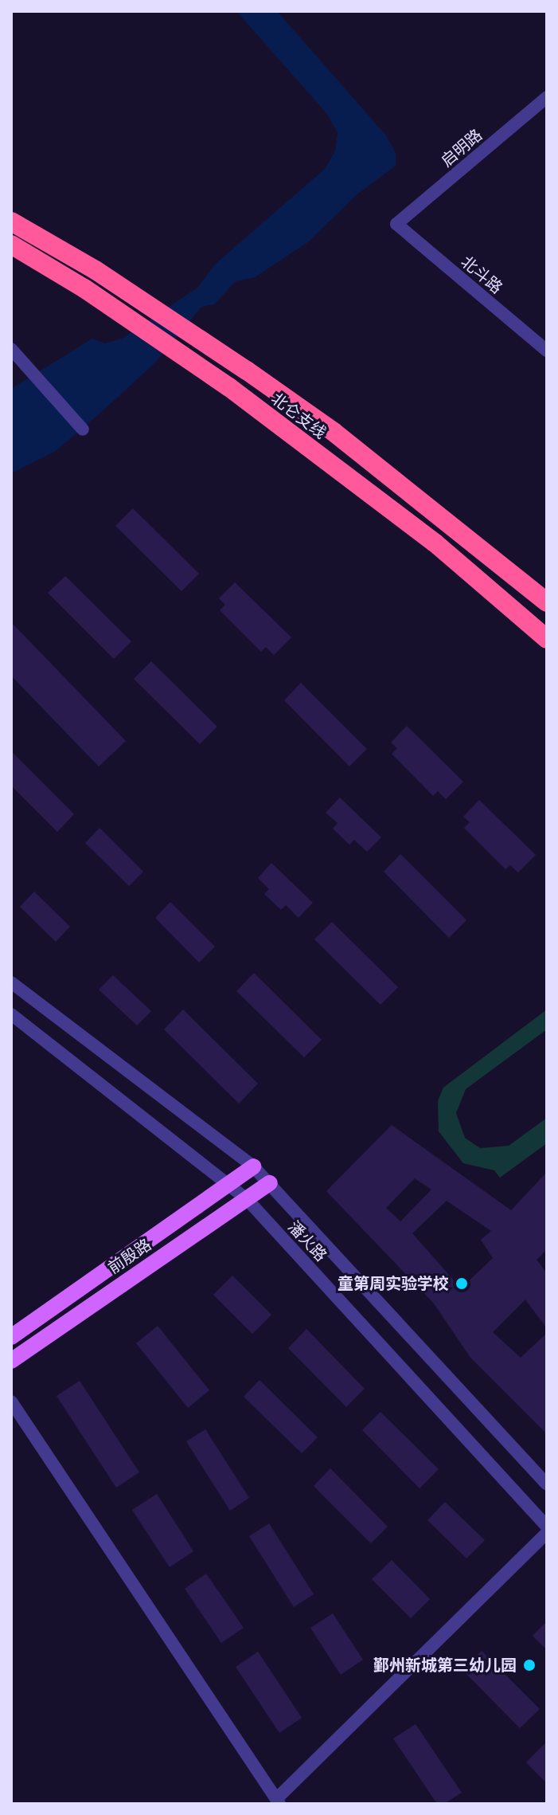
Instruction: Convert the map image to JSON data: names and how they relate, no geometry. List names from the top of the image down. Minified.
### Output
{"streets":{"highway":["北仑支线"],"main road":["前殷路"],"street":["启明路","北斗路","潘火路"]},"crossings":[["启明路","北斗路"],["潘火路","前殷路"]],"places":["童第周实验学校","鄞州新城第三幼儿园"]}
